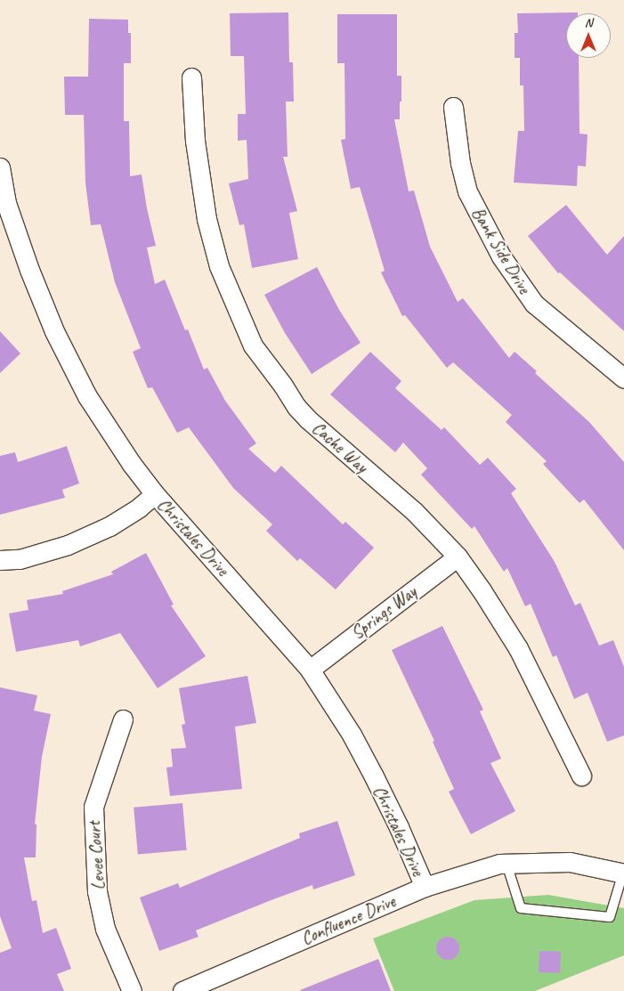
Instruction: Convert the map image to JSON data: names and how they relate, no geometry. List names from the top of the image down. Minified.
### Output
{"streets":{"street":["Bank Side Drive","Cache Way","Christales Drive","Springs Way","Levee Court","Confluence Drive"]},"crossings":[["Cache Way","Springs Way"],["Christales Drive","Springs Way"],["Christales Drive","Confluence Drive"]],"north":"top"}
